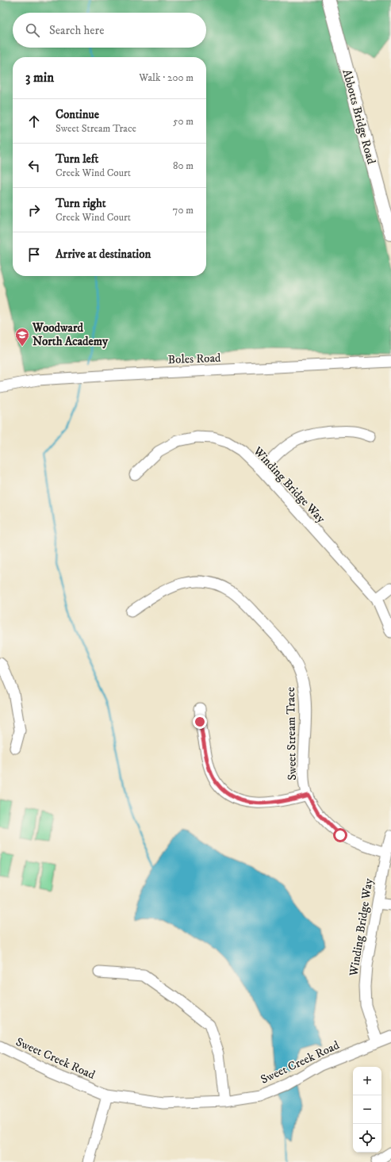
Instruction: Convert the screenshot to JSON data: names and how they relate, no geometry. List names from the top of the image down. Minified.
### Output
{"streets":{"main road":["Abbotts Bridge Road"],"street":["Boles Road","Winding Bridge Way","Sweet Stream Trace","Sweet Creek Road"]},"crossings":[["Winding Bridge Way","Sweet Stream Trace"],["Winding Bridge Way","Sweet Creek Road"]],"places":{"school or university":["Woodward North Academy"]},"page":{"search":"Search here","heading":["3 min","Walk · 200 m"],"list":[["Continue","Sweet Stream Trace","50 m"],["Turn left","Creek Wind Court","80 m"],["Turn right","Creek Wind Court","70 m"],"Arrive at destination"],"map_buttons":["+","−"]}}
